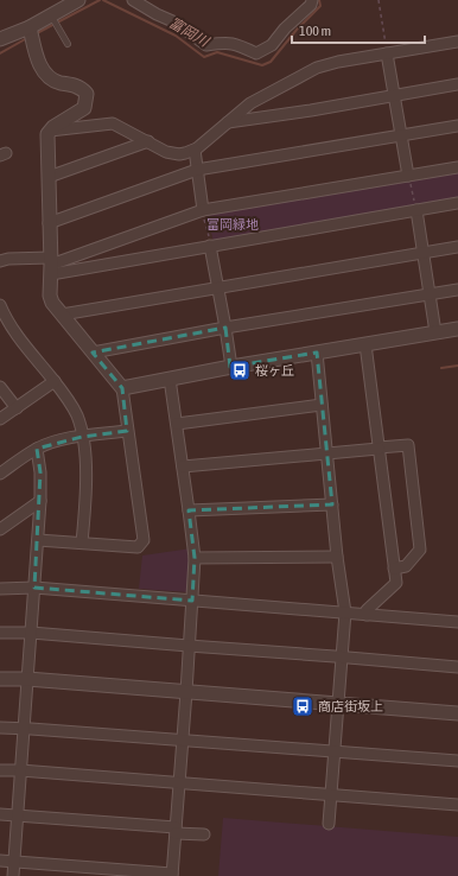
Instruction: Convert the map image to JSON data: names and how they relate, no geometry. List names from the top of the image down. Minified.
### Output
{"water":["富岡川"],"parks":["富岡緑地"],"places":{"bus stop":["桜ヶ丘","商店街坂上"]},"scale_bar":"100 m"}
